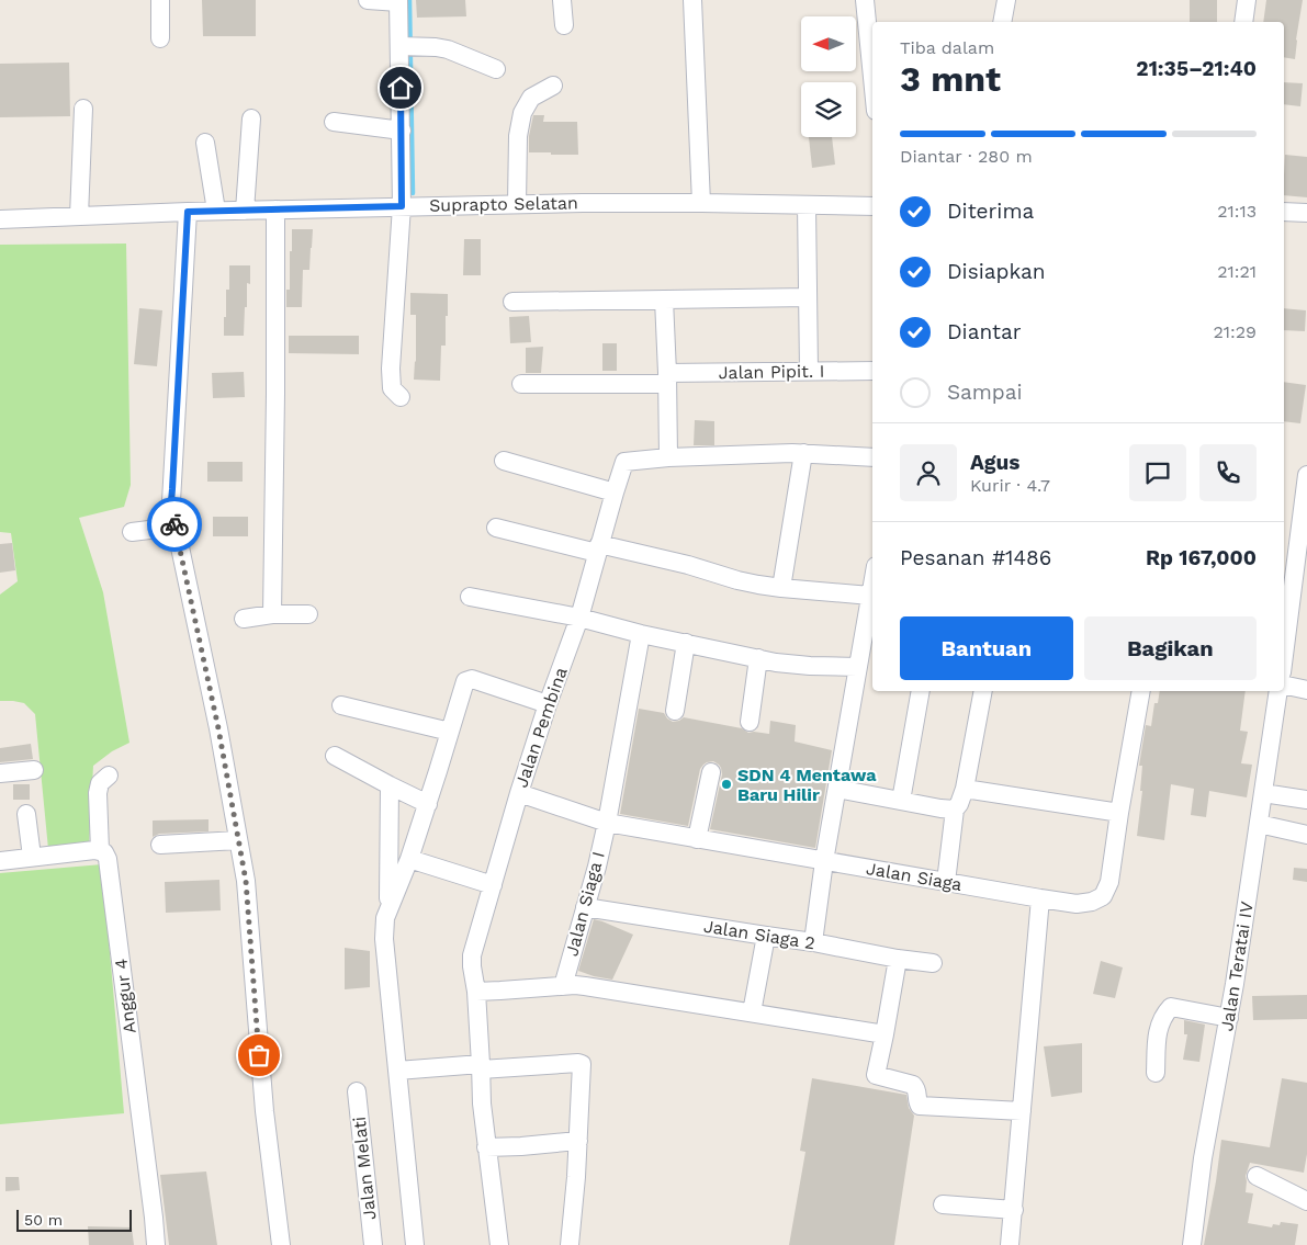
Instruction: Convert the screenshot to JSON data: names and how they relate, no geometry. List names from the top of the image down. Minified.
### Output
{"streets":{"street":["Suprapto Selatan","Jalan Pipit. I","Jalan Pembina","Jalan Siaga","Jalan Siaga I","Jalan Siaga 2","Jalan Teratai IV","Anggur 4","Jalan Melati"]},"crossings":[["Jalan Pembina","Jalan Siaga"],["Jalan Siaga","Jalan Siaga I"],["Jalan Siaga I","Jalan Siaga 2"]],"places":["SDN 4 Mentawa Baru Hilir"],"scale_bar":"50 m","north":"left","page":{"heading":["3 mnt","Tiba dalam","21:35–21:40"],"panel":["Agus","Kurir · 4.7","Pesanan #1486","Rp 167,000"],"bar":"Diantar · 280 m","list":[["Diterima","21:13"],["Disiapkan","21:21"],["Diantar","21:29"],"Sampai"],"buttons":["Bantuan","Bagikan"],"scale":"50 m"}}
